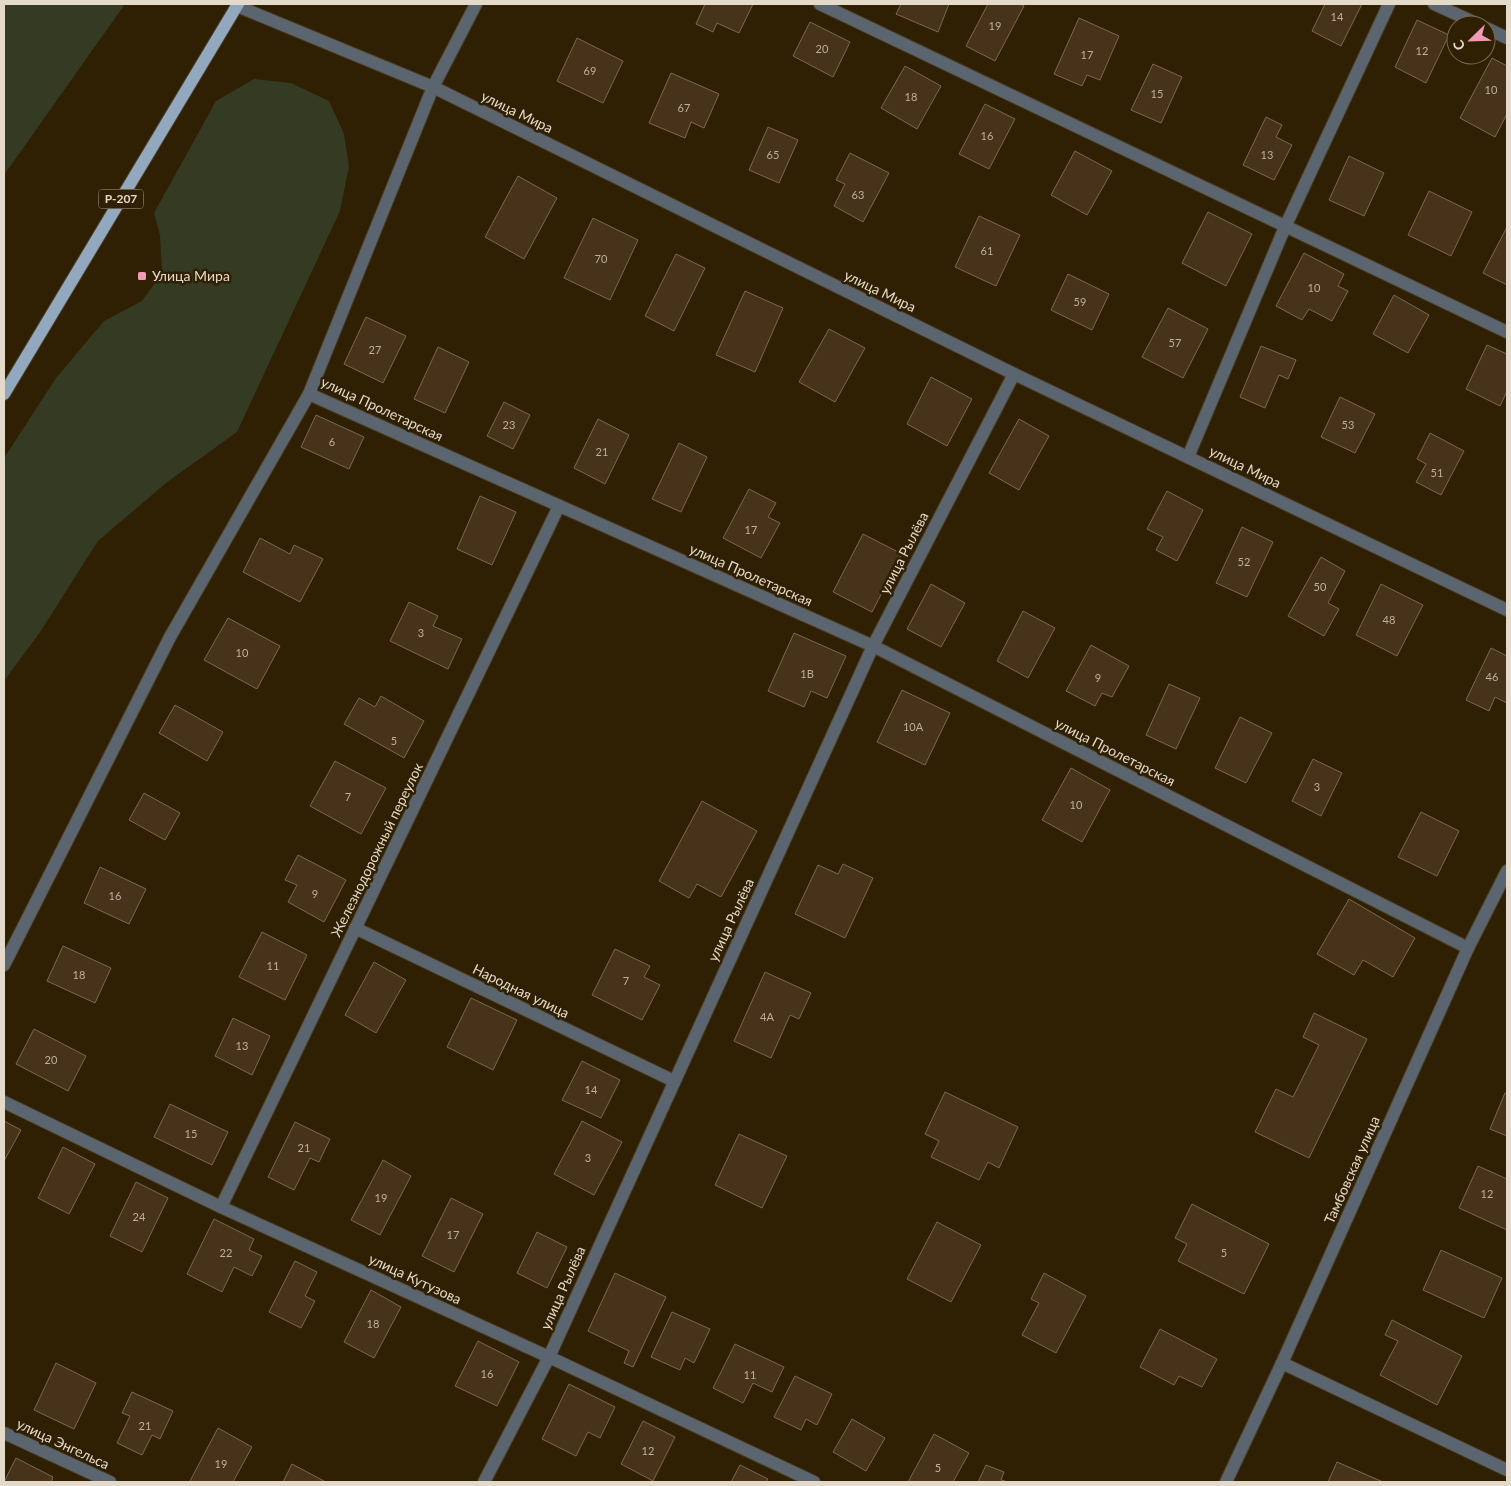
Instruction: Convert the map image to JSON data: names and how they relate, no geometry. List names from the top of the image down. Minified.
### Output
{"streets":{"main road":["Р-207"],"street":["улица Мира","улица Пролетарская","улица Рылёва","Железнодорожный переулок","Народная улица","Тамбовская улица","улица Кутузова","улица Энгельса"]},"crossings":[["улица Мира","Р-207"],["улица Мира","улица Пролетарская"],["улица Мира","улица Рылёва"],["улица Пролетарская","улица Рылёва"],["улица Пролетарская","Железнодорожный переулок"],["улица Пролетарская","Тамбовская улица"],["улица Рылёва","Народная улица"],["улица Рылёва","улица Кутузова"],["Железнодорожный переулок","Народная улица"],["Железнодорожный переулок","улица Кутузова"]],"places":{"transit":["Улица Мира"]},"house_numbers":["14","19","20","12","17","69","10","15","18","67","16","65","13","63","61","70","10","59","57","27","23","53","6","21","51","17","52","50","48","3","10","1В","46","9","10А","5","3","7","10","9","16","11","18","7","4А","13","20","14","15","21","3","12","19","24","17","22","5","18","16","11","21","12","19","5"],"north":"bottom left"}
